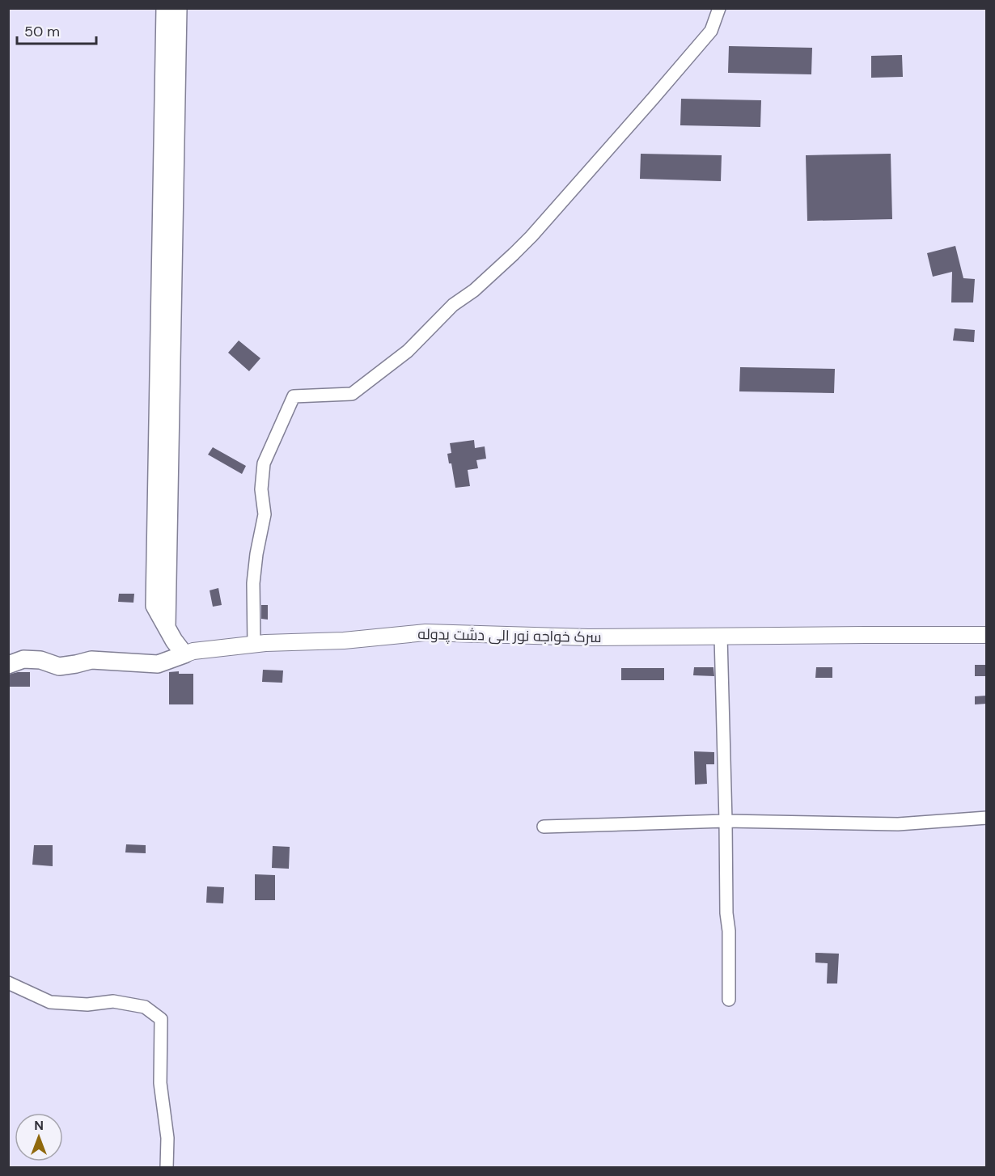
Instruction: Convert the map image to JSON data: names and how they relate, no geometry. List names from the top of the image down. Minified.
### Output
{"streets":{"main road":["سرک خواجه نور الی دشت پدوله"]},"scale_bar":"50 m","north":"top"}
